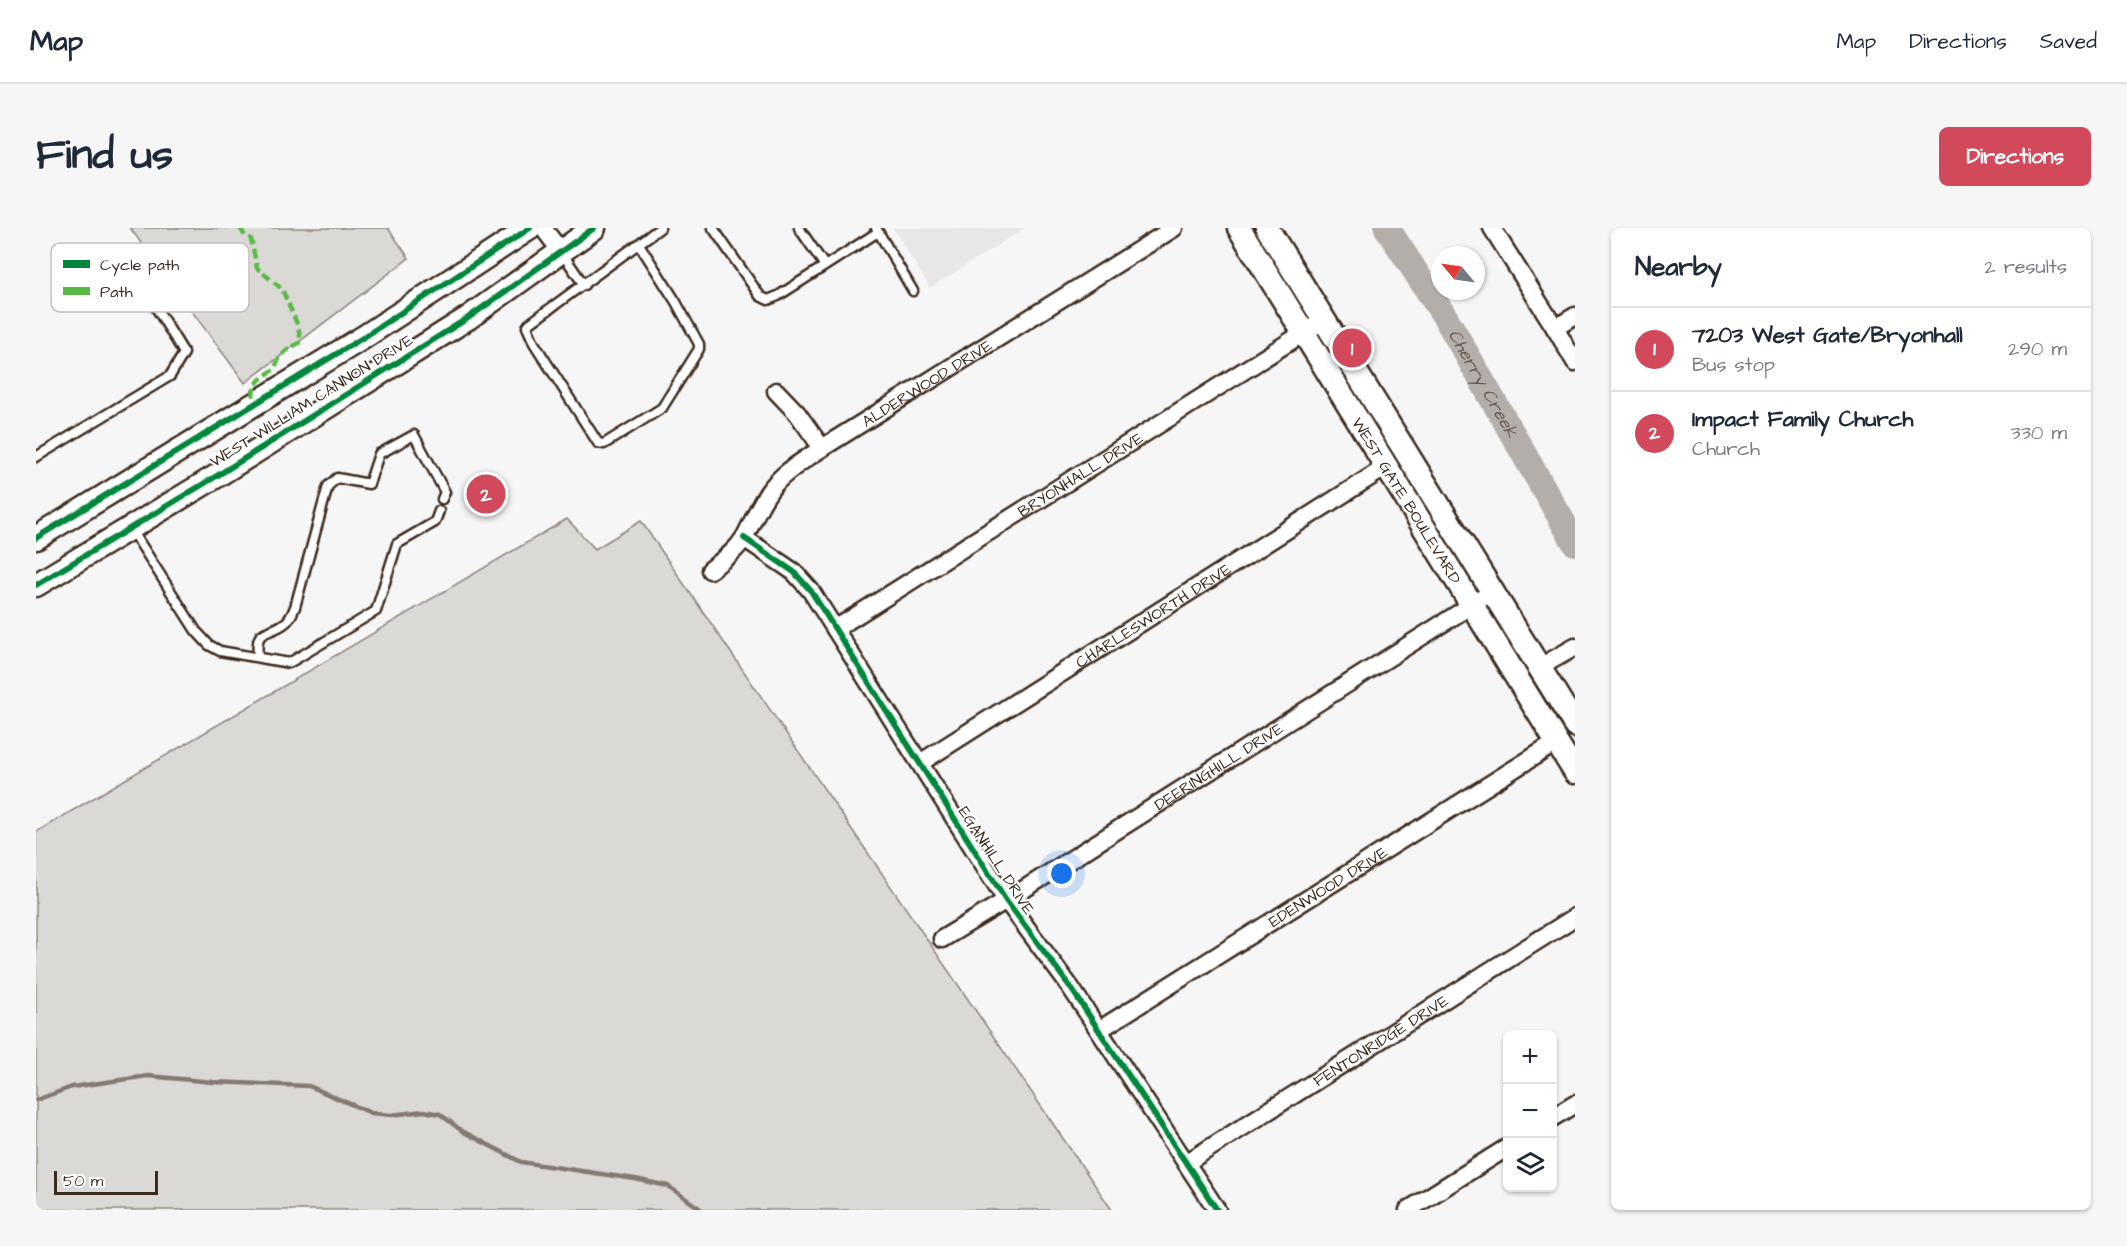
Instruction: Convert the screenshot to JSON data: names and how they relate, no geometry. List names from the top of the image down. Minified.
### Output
{"streets":{"main road":["WEST WILLIAM CANNON DRIVE","WEST GATE BOULEVARD"],"street":["ALDERWOOD DRIVE","BRYONHALL DRIVE","CHARLESWORTH DRIVE","DEERINGHILL DRIVE","EGANHILL DRIVE","EDENWOOD DRIVE","FENTONRIDGE DRIVE"]},"crossings":[["ALDERWOOD DRIVE","EGANHILL DRIVE"],["BRYONHALL DRIVE","WEST GATE BOULEVARD"],["BRYONHALL DRIVE","EGANHILL DRIVE"],["WEST GATE BOULEVARD","CHARLESWORTH DRIVE"],["WEST GATE BOULEVARD","DEERINGHILL DRIVE"],["WEST GATE BOULEVARD","EDENWOOD DRIVE"],["CHARLESWORTH DRIVE","EGANHILL DRIVE"],["DEERINGHILL DRIVE","EGANHILL DRIVE"],["EGANHILL DRIVE","EDENWOOD DRIVE"],["EGANHILL DRIVE","FENTONRIDGE DRIVE"]],"water":["Cherry Creek"],"legend":["Cycle path","Path"],"scale_bar":"50 m","north":"top left","page":{"header":"Map","nav":["Map","Directions","Saved"],"title":"Find us","buttons":"Directions","heading":["Nearby","2 results"],"list":[{"mark":"1","name":"7203 West Gate/Bryonhall","note":"Bus stop","value":"290 m"},{"mark":"2","name":"Impact Family Church","note":"Church","value":"330 m"}],"pins":["1","2"],"map_buttons":["+","−"],"scale":"50 m"}}
